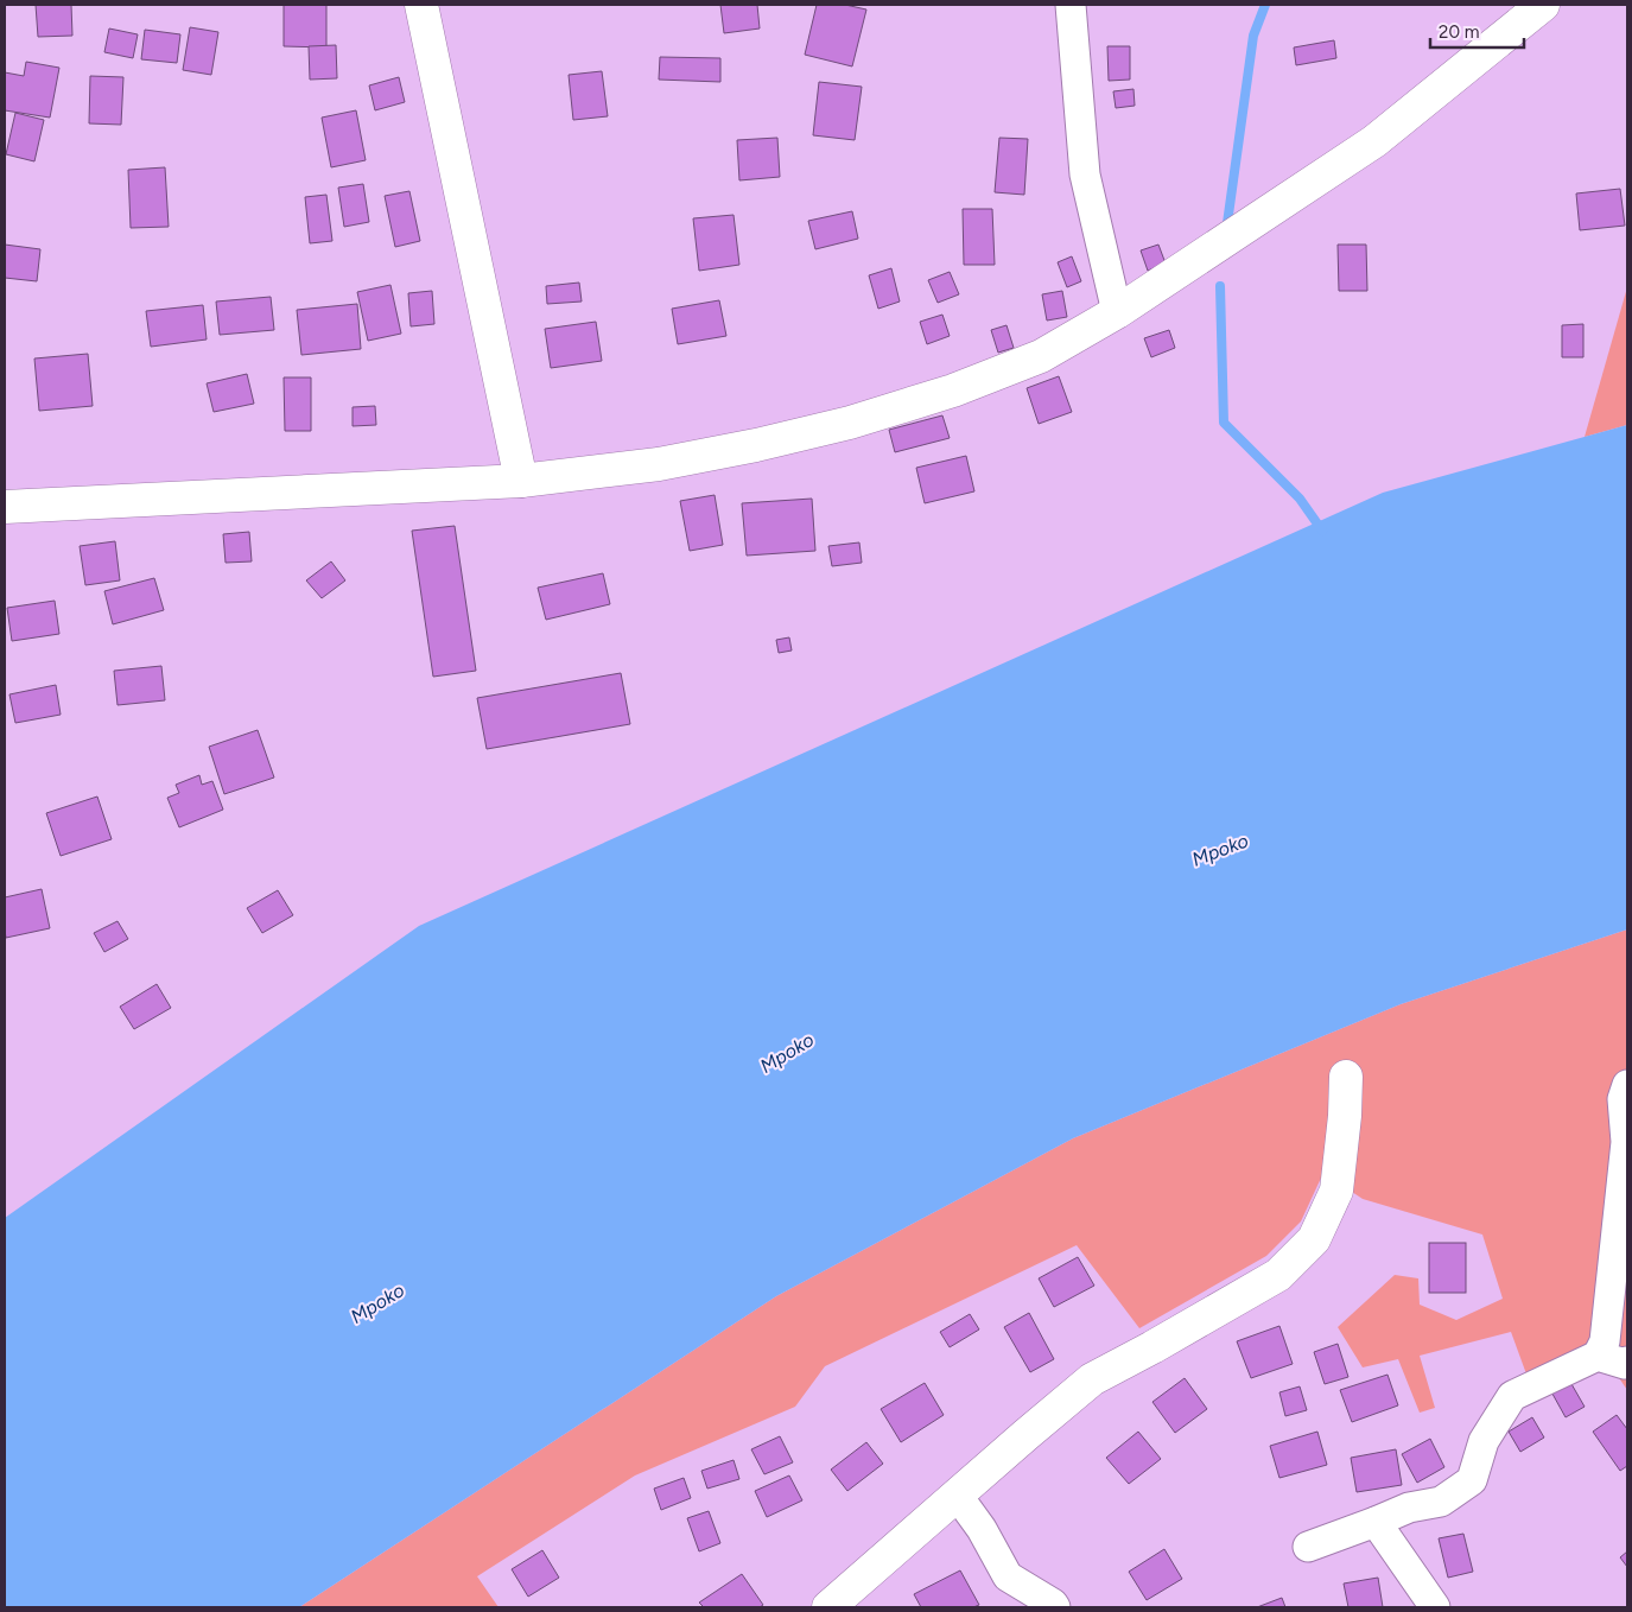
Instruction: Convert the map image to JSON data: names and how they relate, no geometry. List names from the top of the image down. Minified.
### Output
{"water":["Mpoko"],"scale_bar":"20 m"}
